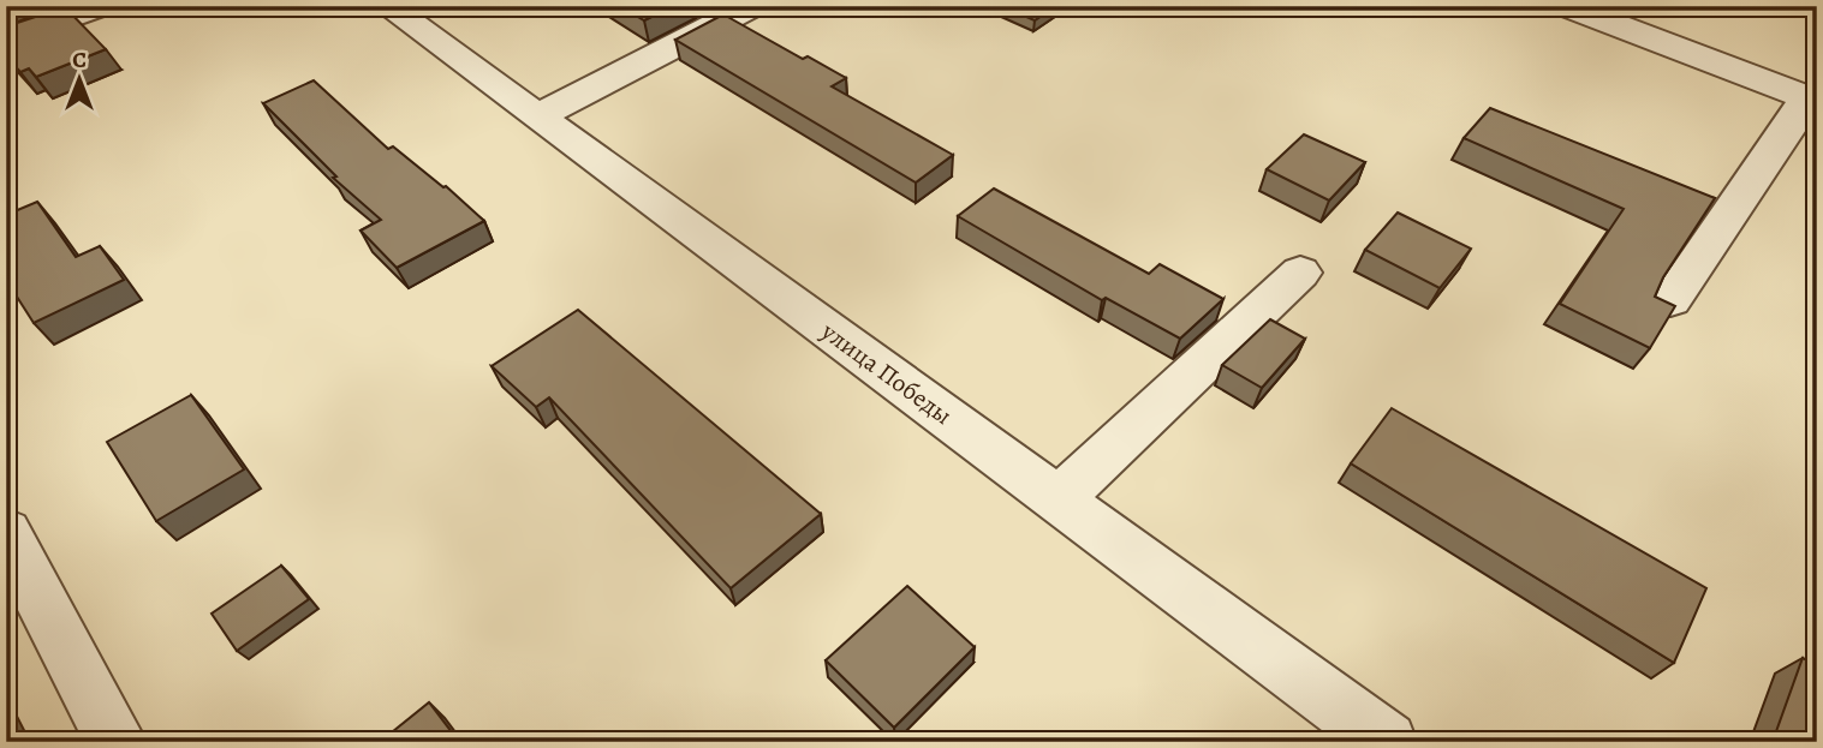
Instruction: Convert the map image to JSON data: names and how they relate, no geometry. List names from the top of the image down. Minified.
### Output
{"streets":{"street":["улица Победы"]},"north":"top"}
